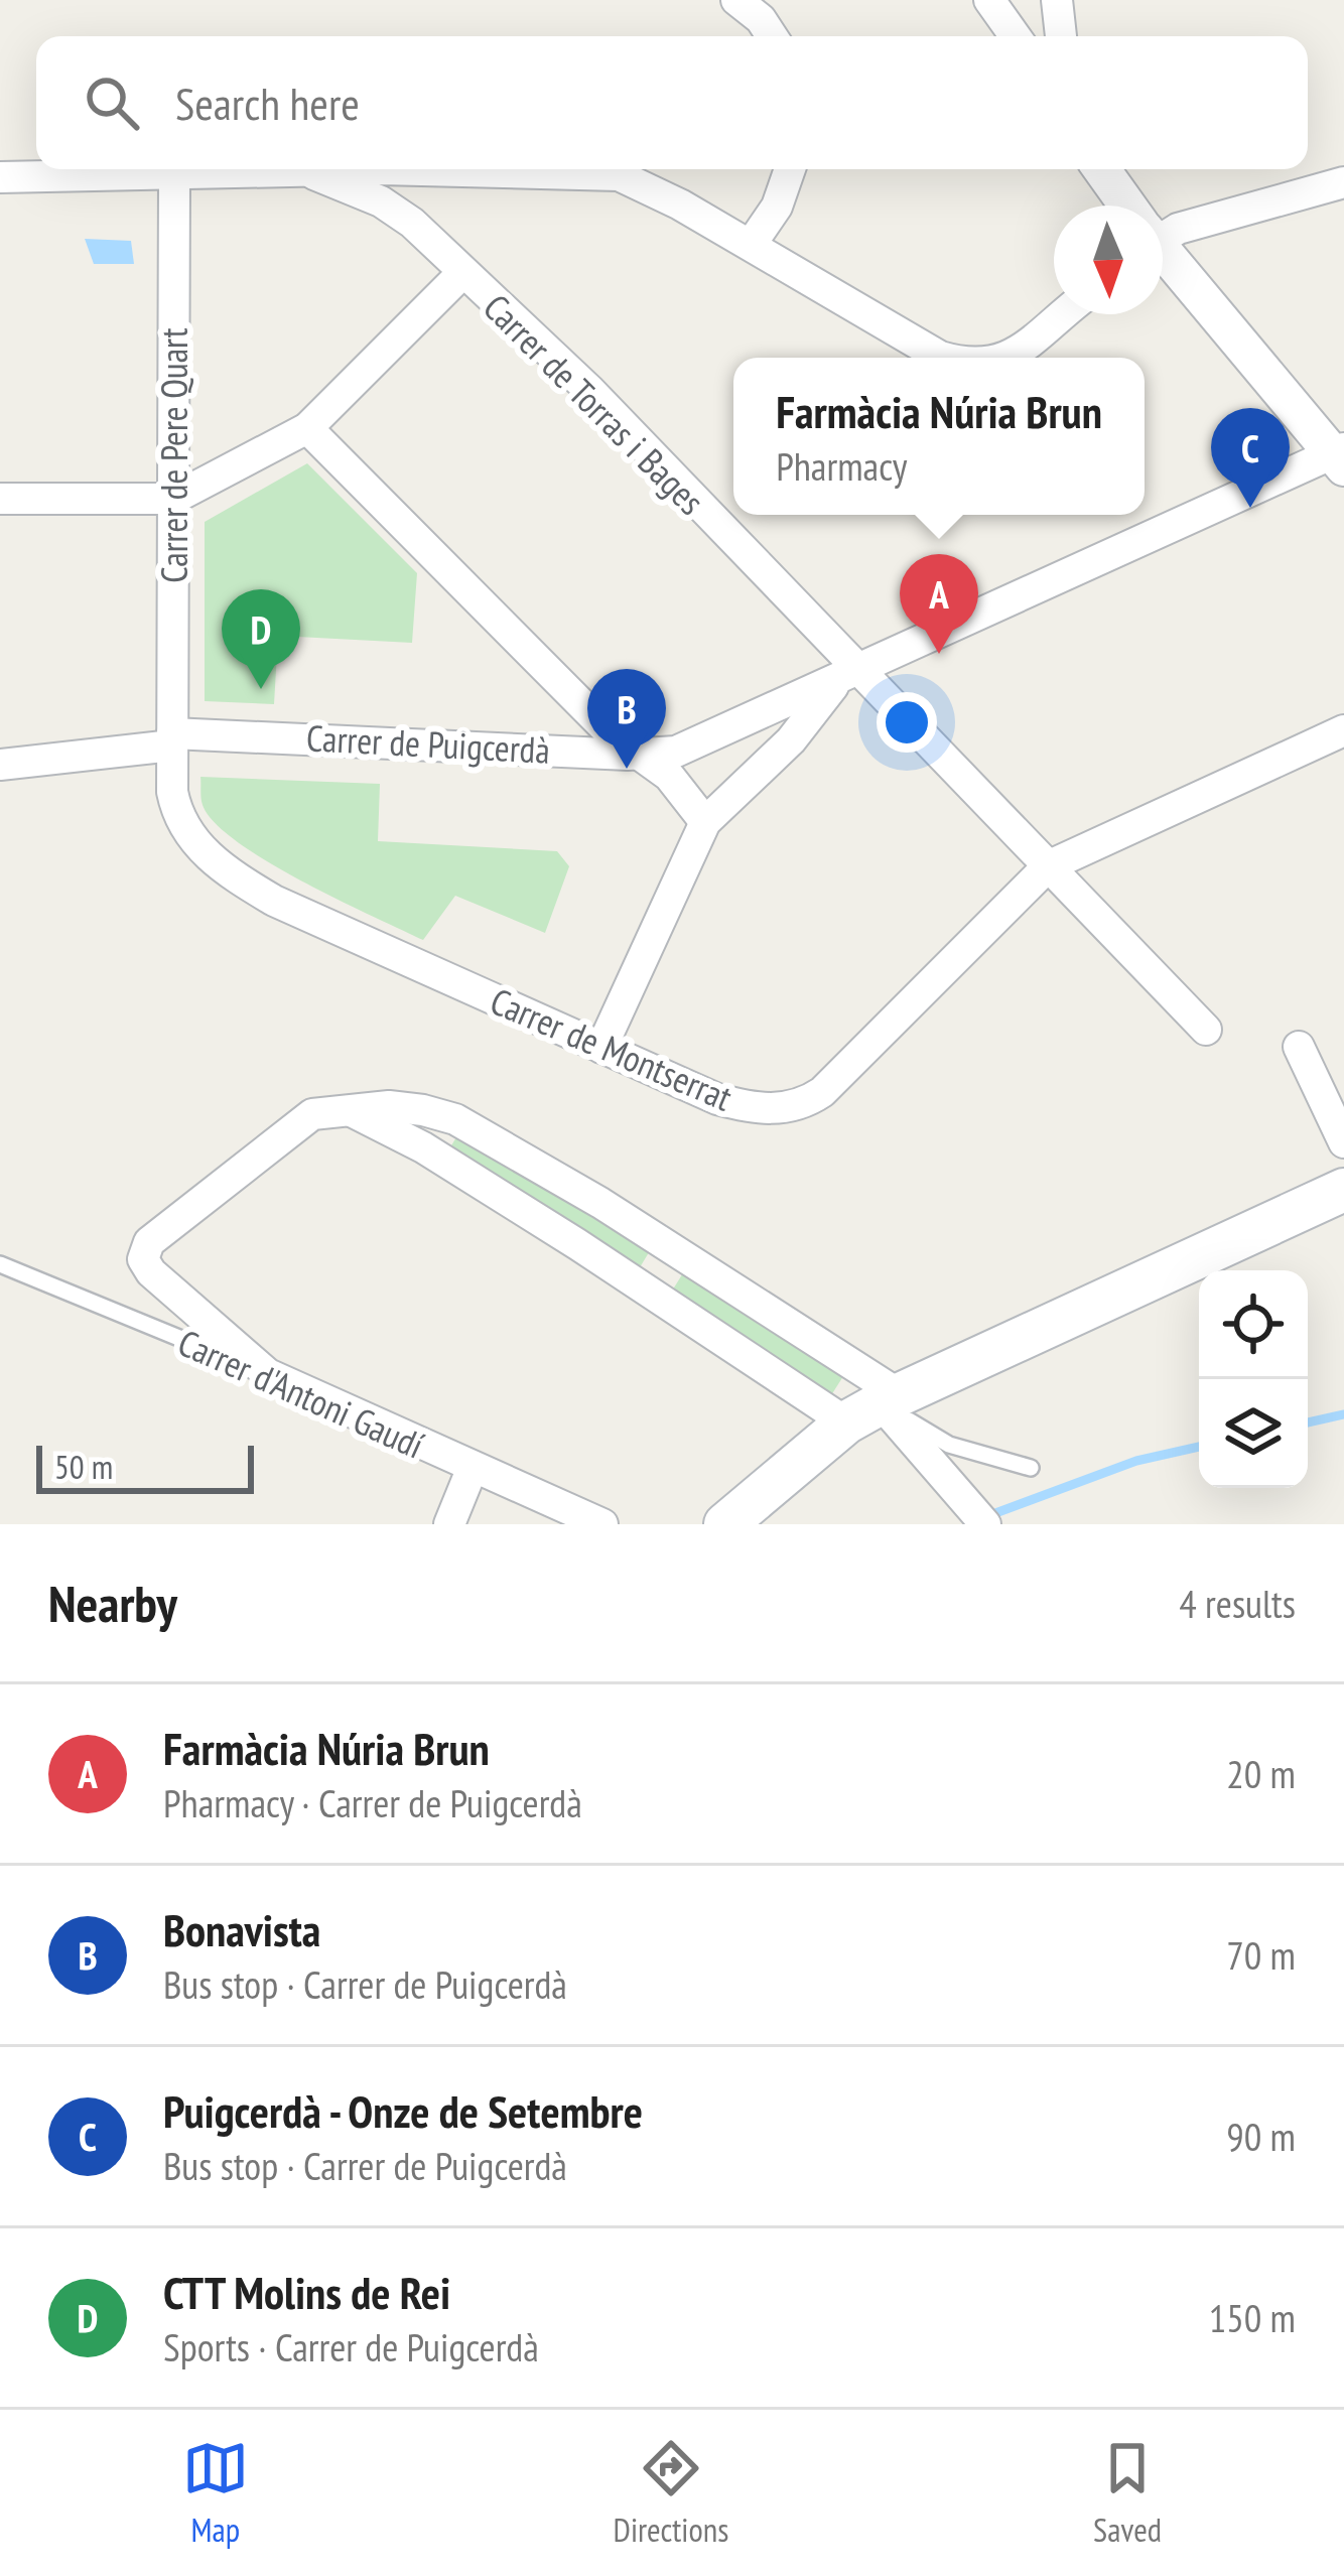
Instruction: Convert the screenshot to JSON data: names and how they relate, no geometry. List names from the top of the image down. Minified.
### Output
{"streets":{"street":["Carrer de Torras i Bages","Carrer de Pere Quart","Carrer de Puigcerdà","Carrer de Montserrat","Carrer d'Antoni Gaudí"]},"crossings":[["Carrer de Torras i Bages","Carrer de Puigcerdà"],["Carrer de Torras i Bages","Carrer de Montserrat"],["Carrer de Pere Quart","Carrer de Puigcerdà"],["Carrer de Pere Quart","Carrer de Montserrat"],["Carrer de Puigcerdà","Carrer de Montserrat"]],"scale_bar":"50 m","north":"bottom","page":{"search":"Search here","popup":["Farmàcia Núria Brun","Pharmacy"],"pins":["C","A","D","B"],"scale":"50 m","heading":["Nearby","4 results"],"list":[{"mark":"A","name":"Farmàcia Núria Brun","note":"Pharmacy · Carrer de Puigcerdà","value":"20 m"},{"mark":"B","name":"Bonavista","note":"Bus stop · Carrer de Puigcerdà","value":"70 m"},{"mark":"C","name":"Puigcerdà - Onze de Setembre","note":"Bus stop · Carrer de Puigcerdà","value":"90 m"},{"mark":"D","name":"CTT Molins de Rei","note":"Sports · Carrer de Puigcerdà","value":"150 m"}],"nav":["Map","Directions","Saved"]}}
